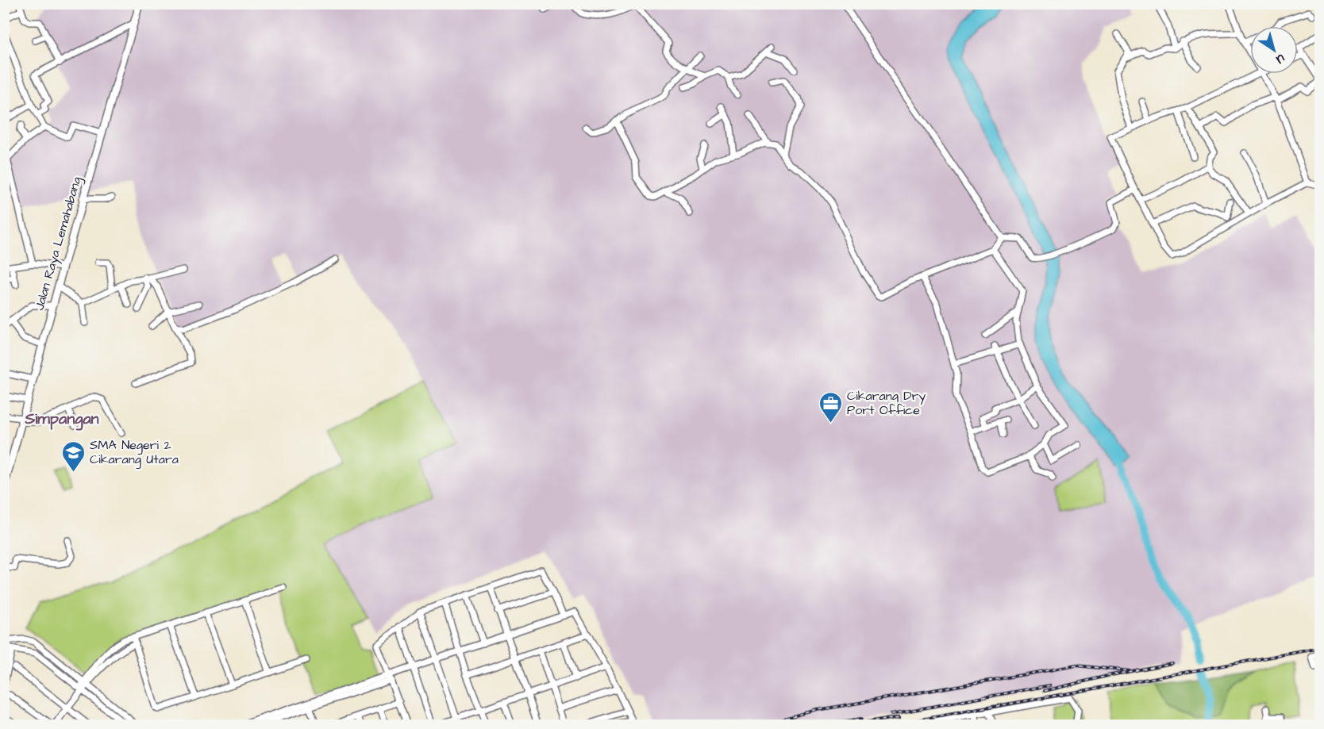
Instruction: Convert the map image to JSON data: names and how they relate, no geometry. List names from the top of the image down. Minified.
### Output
{"streets":{"main road":["Jalan Raya Lemahabang"]},"districts":["Simpangan"],"places":{"office":["Cikarang Dry Port Office"],"school or university":["SMA Negeri 2 Cikarang Utara"]},"north":"bottom right"}
